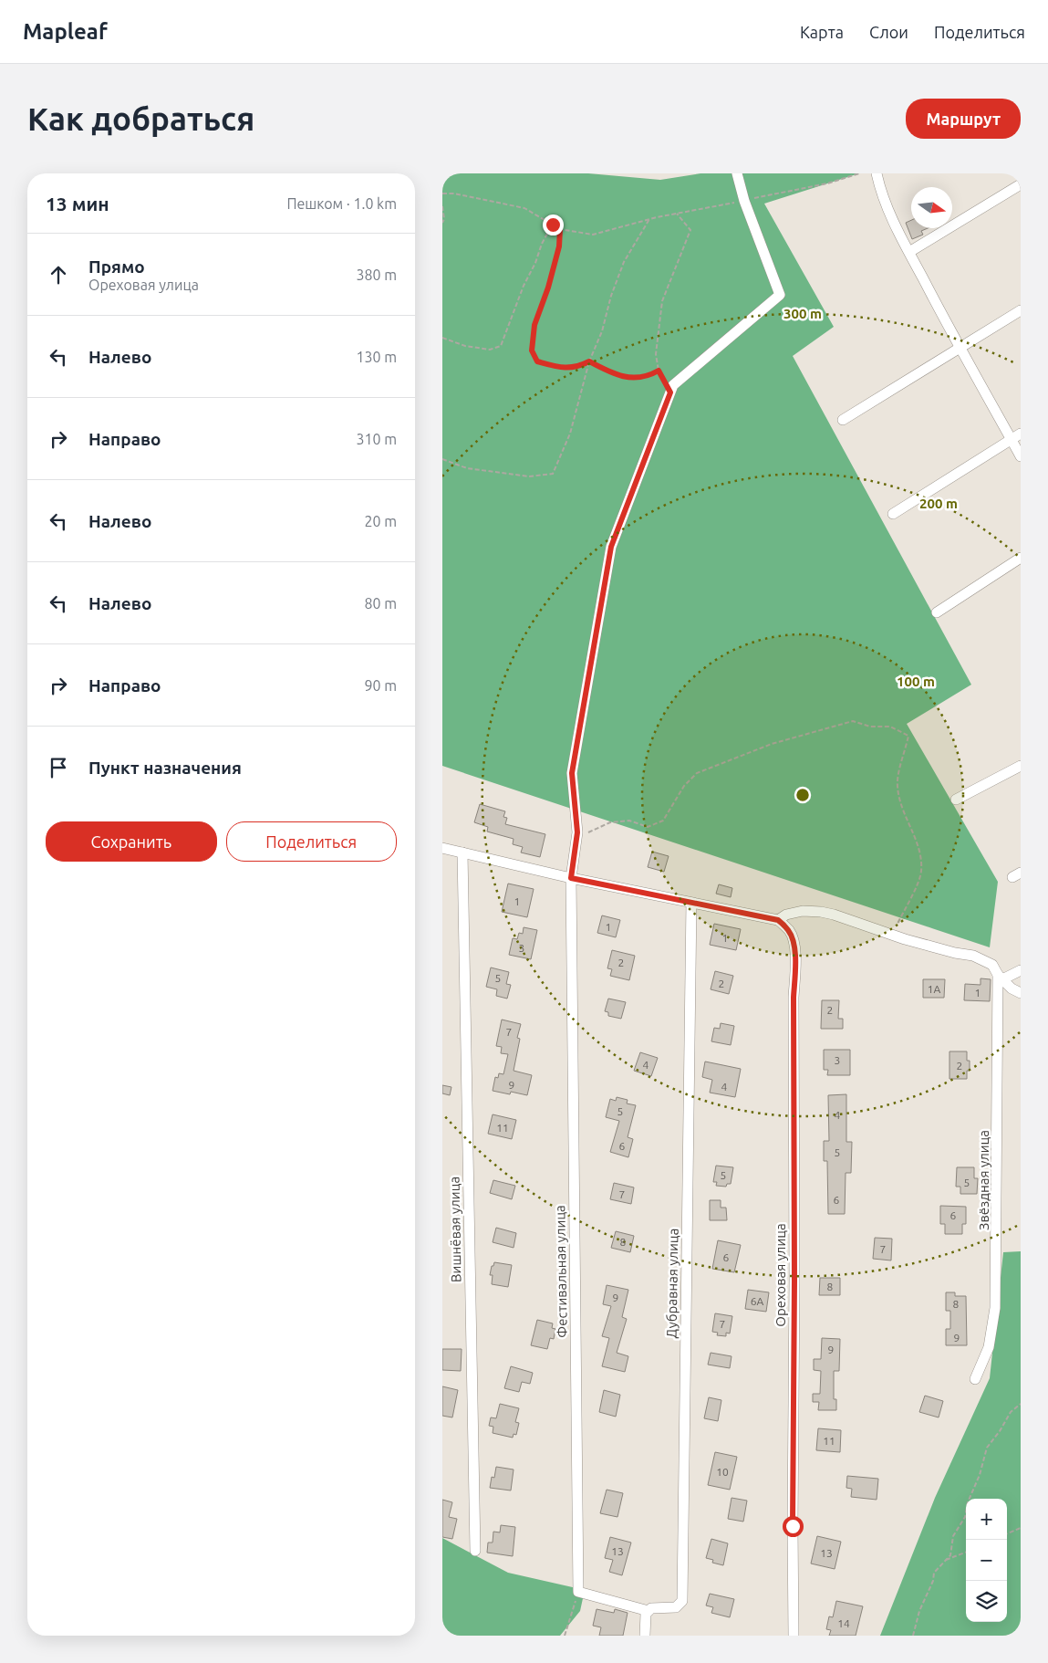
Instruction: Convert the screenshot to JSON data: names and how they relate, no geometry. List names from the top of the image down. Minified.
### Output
{"streets":{"street":["Звёздная улица","Вишнёвая улица","Фестивальная улица","Ореховая улица","Дубравная улица"]},"house_numbers":["1","1","1","3","2","5","2","1А","1","2","7","3","4","2","9","4","5","4","11","6","5","5","5","7","6","6","8","7","6","8","9","6А","8","7","9","9","11","10","13","13","14"],"north":"right","page":{"header":"Mapleaf","nav":["Карта","Слои","Поделиться"],"buttons":["Маршрут",["Сохранить","Поделиться"]],"title":"Как добраться","heading":["13 мин","Пешком · 1.0 km"],"list":[["Прямо","Ореховая улица","380 m"],["Налево","130 m"],["Направо","310 m"],["Налево","20 m"],["Налево","80 m"],["Направо","90 m"],"Пункт назначения"],"map_buttons":["+","−"]},"rings":["300 m","200 m","100 m"]}
